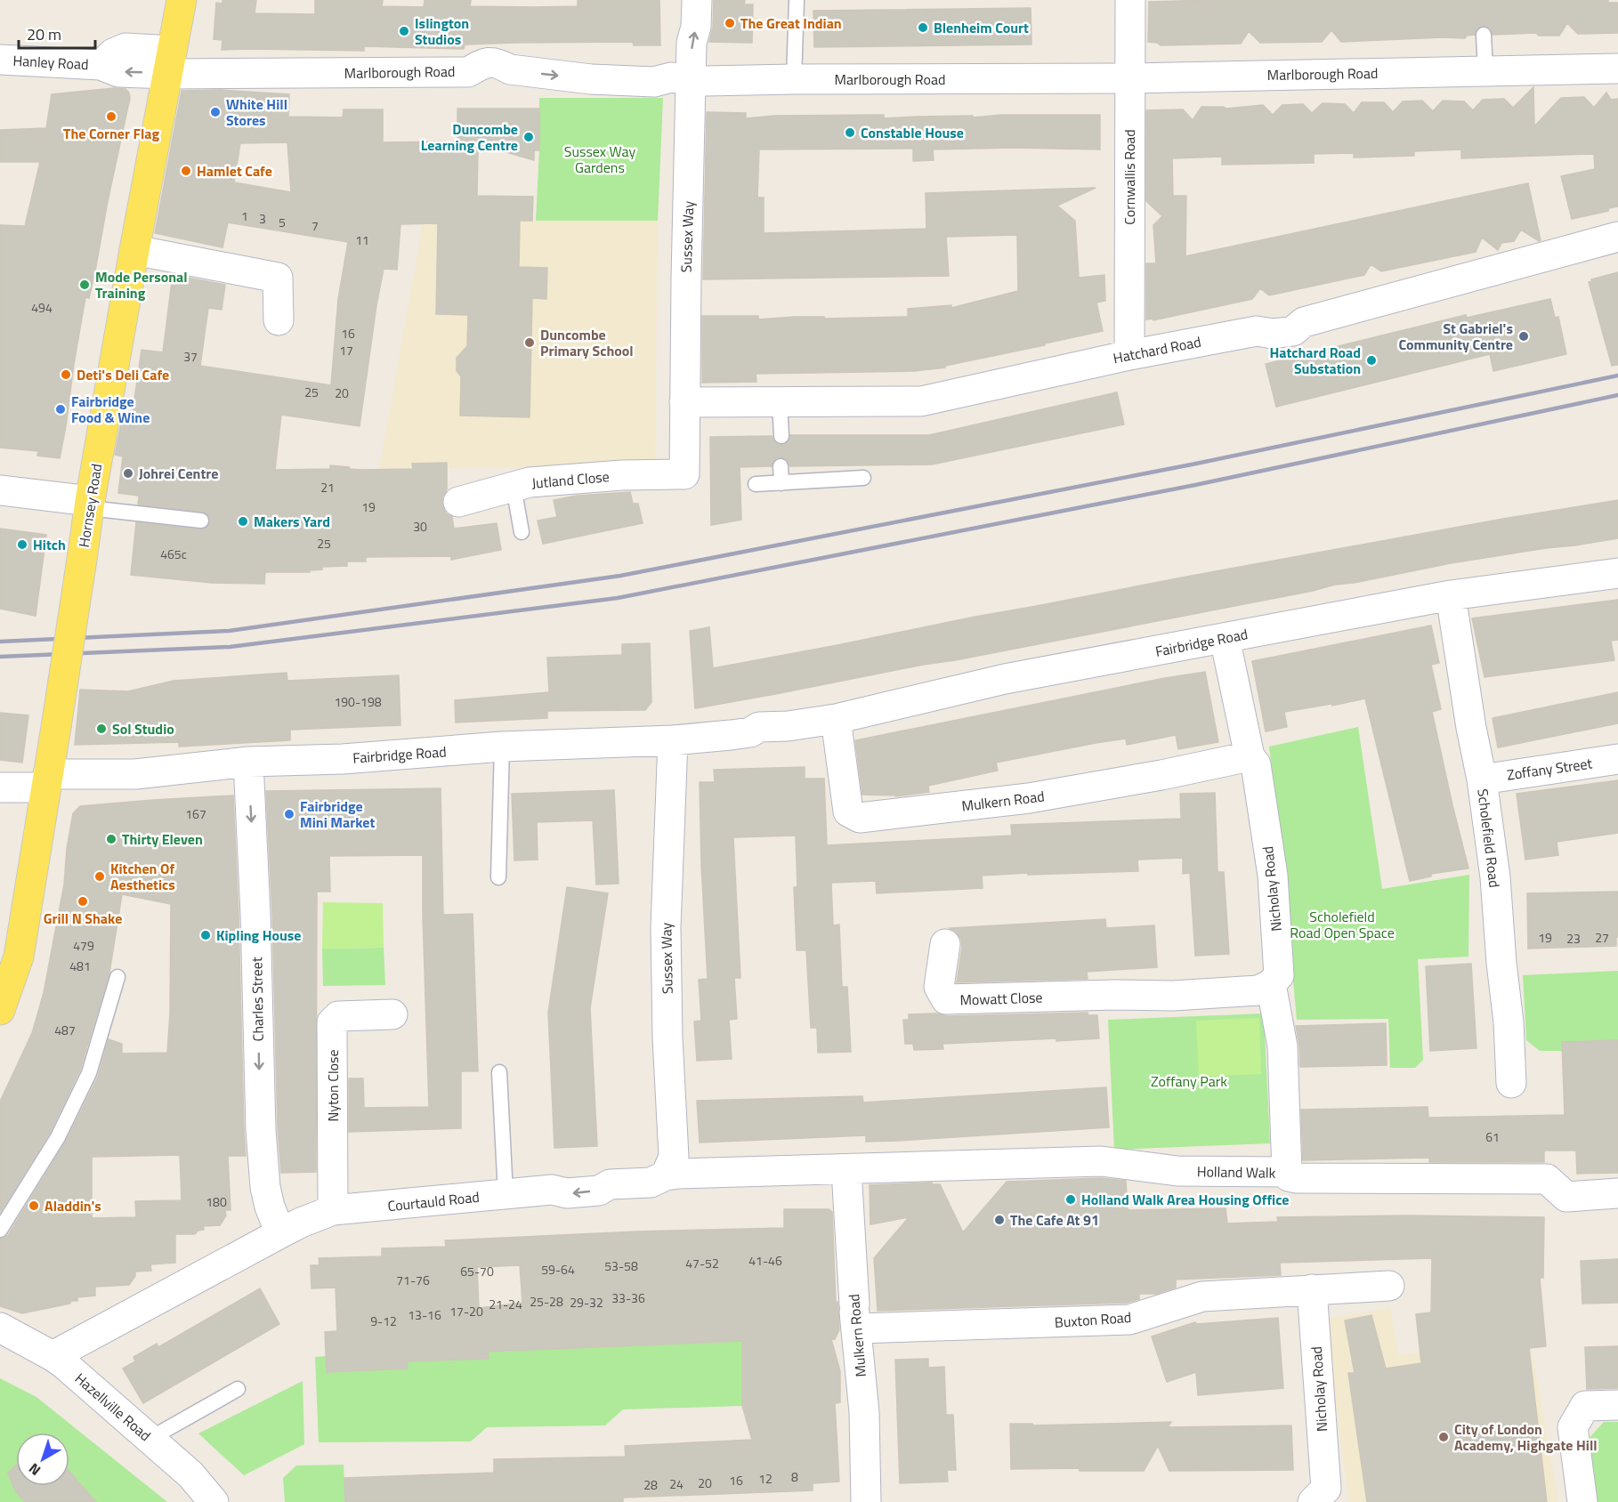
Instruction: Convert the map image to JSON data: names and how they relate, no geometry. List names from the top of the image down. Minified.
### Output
{"streets":{"main road":["Hornsey Road"],"street":["Hanley Road","Marlborough Road","Cornwallis Road","Sussex Way","Hatchard Road","Jutland Close","Fairbridge Road","Zoffany Street","Mulkern Road","Scholefield Road","Nicholay Road","Mowatt Close","Charles Street","Nyton Close","Holland Walk","Courtauld Road","Buxton Road","Hazellville Road"]},"crossings":[["Hanley Road","Marlborough Road"],["Hanley Road","Hornsey Road"],["Marlborough Road","Cornwallis Road"],["Marlborough Road","Sussex Way"],["Marlborough Road","Hornsey Road"],["Cornwallis Road","Hatchard Road"],["Sussex Way","Hatchard Road"],["Sussex Way","Jutland Close"],["Sussex Way","Fairbridge Road"],["Sussex Way","Courtauld Road"],["Hornsey Road","Fairbridge Road"],["Fairbridge Road","Mulkern Road"],["Fairbridge Road","Scholefield Road"],["Fairbridge Road","Nicholay Road"],["Fairbridge Road","Charles Street"],["Zoffany Street","Scholefield Road"],["Mulkern Road","Nicholay Road"],["Mulkern Road","Holland Walk"],["Mulkern Road","Courtauld Road"],["Mulkern Road","Buxton Road"],["Nicholay Road","Mowatt Close"],["Nicholay Road","Buxton Road"],["Charles Street","Courtauld Road"],["Nyton Close","Courtauld Road"],["Holland Walk","Courtauld Road"],["Courtauld Road","Hazellville Road"]],"one_way":["Marlborough Road","Charles Street"],"parks":["Sussex Way Gardens","Scholefield Road Open Space","Zoffany Park"],"places":["The Great Indian","Blenheim Court","Islington Studios","White Hill Stores","The Corner Flag","Constable House","Duncombe Learning Centre","Hamlet Cafe","Mode Personal Training","St Gabriel's Community Centre","Duncombe Primary School","Hatchard Road Substation","Deti's Deli Cafe","Fairbridge Food & Wine","Johrei Centre","Makers Yard","Hitch","Sol Studio","Fairbridge Mini Market","Thirty Eleven","Kitchen Of Aesthetics","Grill N Shake","Kipling House","Holland Walk Area Housing Office","Aladdin's","The Cafe At 91","City of London Academy, Highgate Hill"],"house_numbers":["1","3","5","7","11","494","16","17","37","25","20","21","19","30","25","465c","190-198","167","19","27","23","479","481","487","61","180","41-46","47-52","53-58","59-64","65-70","71-76","33-36","25-28","29-32","21-24","17-20","13-16","9-12","8","12","16","20","24","28"],"scale_bar":"20 m","north":"bottom left"}
